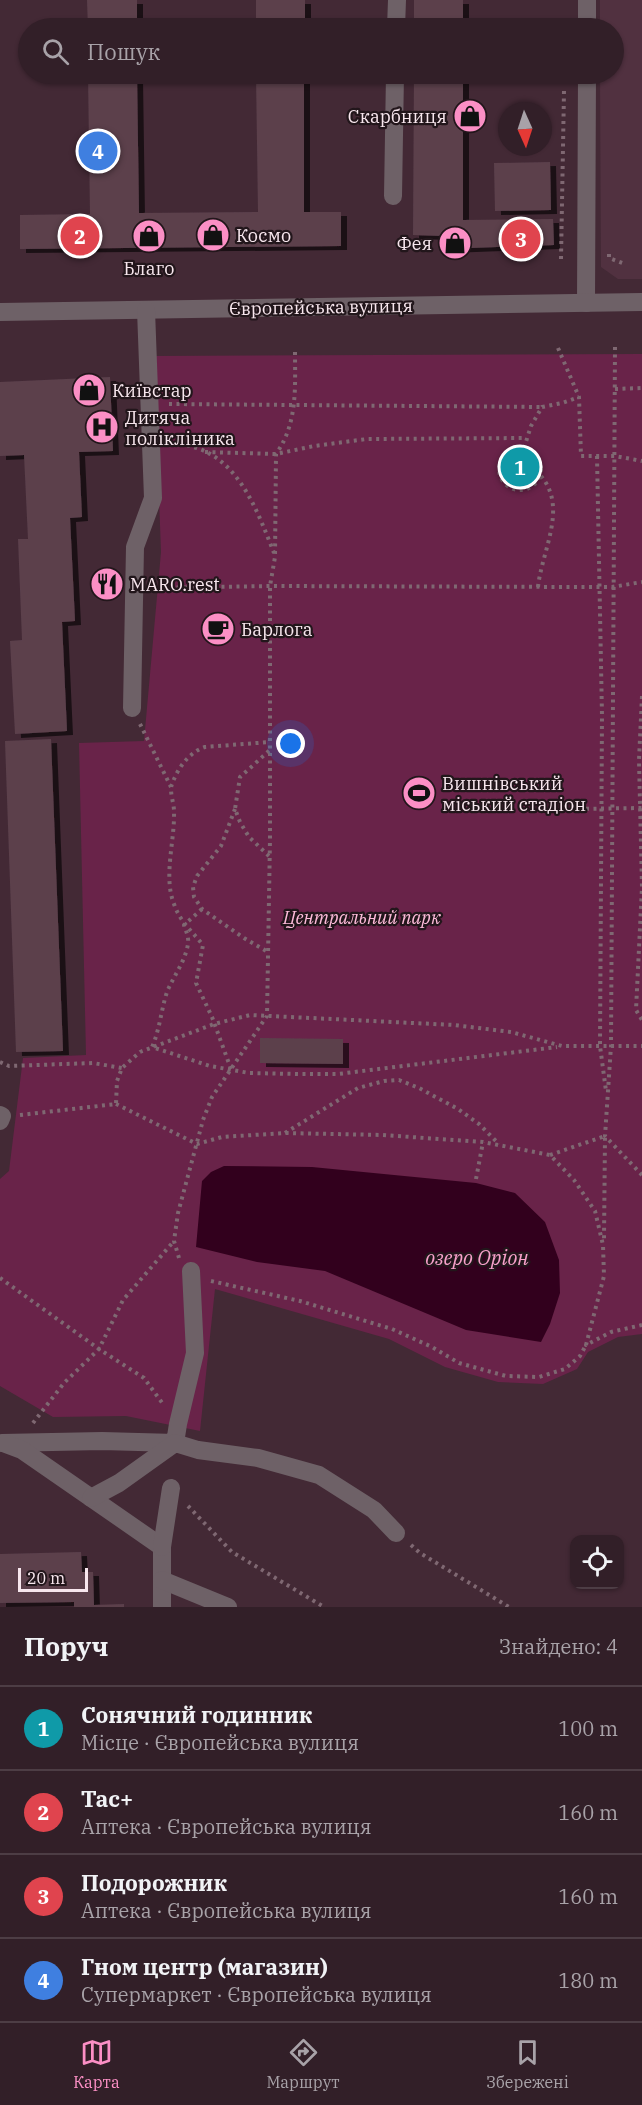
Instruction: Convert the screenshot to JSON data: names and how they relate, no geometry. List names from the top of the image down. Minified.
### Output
{"streets":{"street":["Європейська вулиця"]},"water":["озеро Оріон"],"parks":["Центральний парк"],"places":{"shop":["Скарбниця","Космо","Благо","Фея","Київстар"],"hospital":["Дитяча полікліника"],"restaurant":["MARO.rest"],"cafe":["Барлога"],"sports":["Вишнівський міський стадіон"]},"scale_bar":"20 m","north":"bottom","page":{"search":"Пошук","pins":["4","2","3","1"],"scale":"20 m","heading":["Поруч","Знайдено: 4"],"list":[{"mark":"1","name":"Сонячний годинник","note":"Місце · Європейська вулиця","value":"100 m"},{"mark":"2","name":"Тас+","note":"Аптека · Європейська вулиця","value":"160 m"},{"mark":"3","name":"Подорожник","note":"Аптека · Європейська вулиця","value":"160 m"},{"mark":"4","name":"Гном центр (магазин)","note":"Супермаркет · Європейська вулиця","value":"180 m"}],"nav":["Карта","Маршрут","Збережені"]}}
